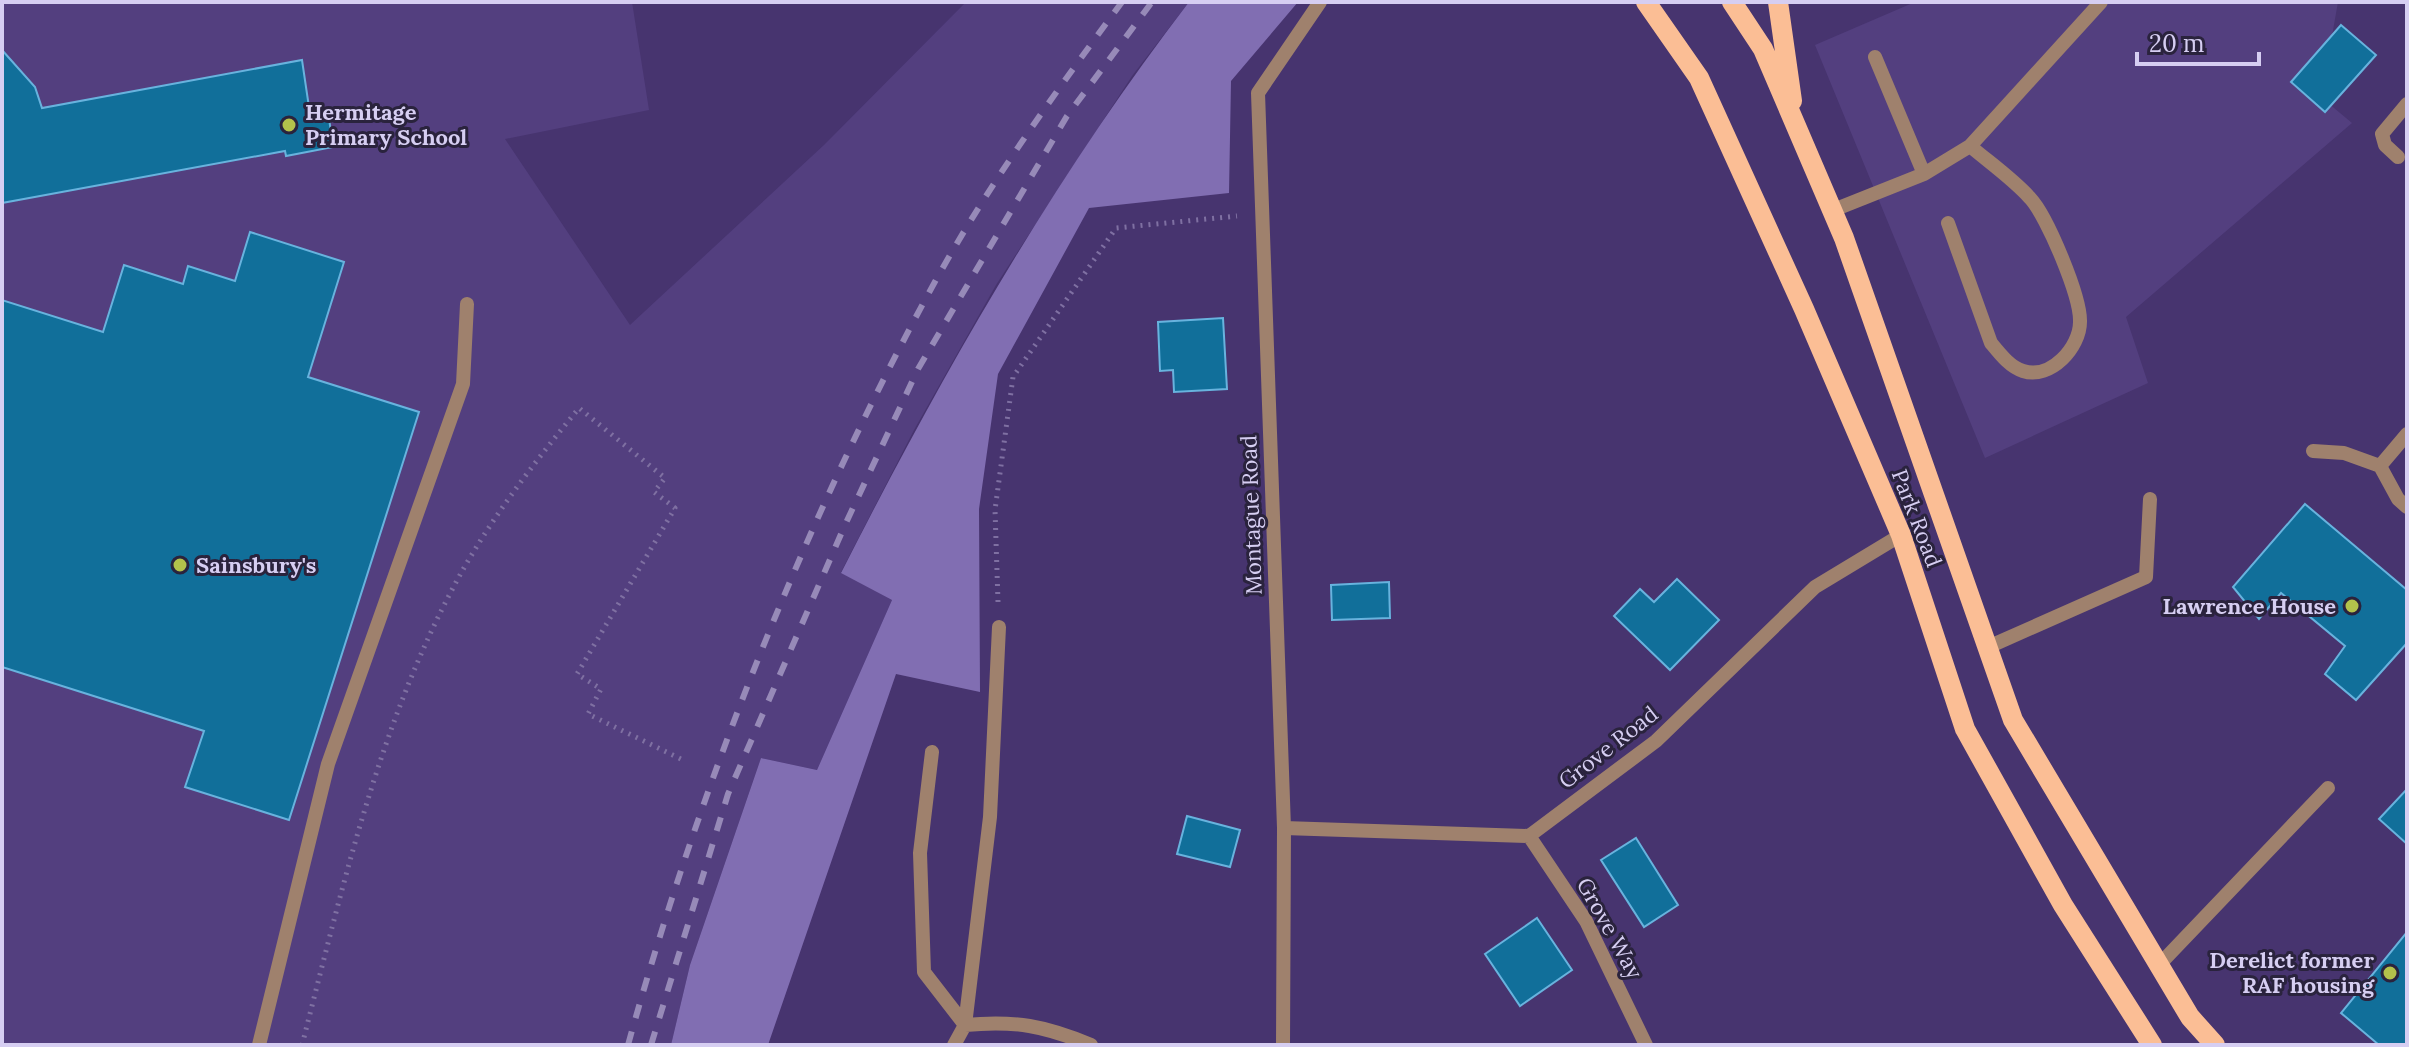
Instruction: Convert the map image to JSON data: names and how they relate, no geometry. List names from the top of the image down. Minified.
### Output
{"streets":{"main road":["Park Road"],"street":["Montague Road","Grove Road","Grove Way"]},"crossings":[["Park Road","Grove Road"],["Grove Road","Grove Way"]],"places":["Hermitage Primary School","Sainsbury's","Lawrence House","Derelict former RAF housing"],"scale_bar":"20 m"}
